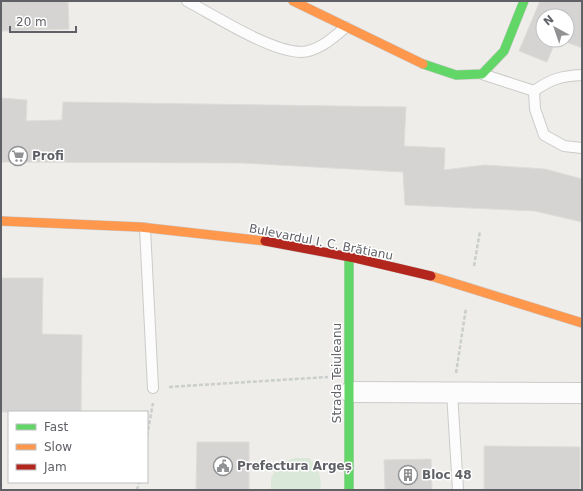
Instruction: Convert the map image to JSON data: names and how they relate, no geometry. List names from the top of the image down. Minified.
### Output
{"streets":{"main road":["Bulevardul I. C. Brătianu","Strada Teiuleanu"]},"crossings":[["Bulevardul I. C. Brătianu","Strada Teiuleanu"]],"places":{"supermarket":["Profi"],"public building":["Prefectura Argeș"],"building":["Bloc 48"]},"legend":["Fast","Slow","Jam"],"scale_bar":"20 m","north":"top left"}
